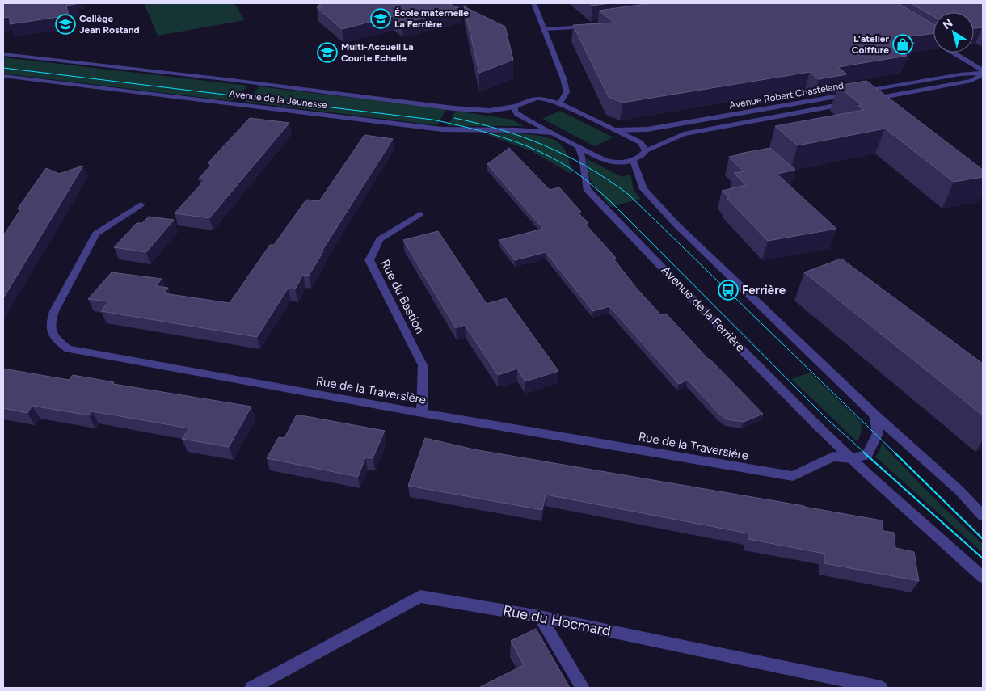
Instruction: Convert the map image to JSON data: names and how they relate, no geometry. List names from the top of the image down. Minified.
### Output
{"streets":{"street":["Avenue Robert Chasteland","Avenue de la Jeunesse","Rue du Bastion","Avenue de la Ferrière","Rue de la Traversière","Rue du Hocmard"]},"crossings":[["Avenue Robert Chasteland","Avenue de la Jeunesse"],["Rue du Bastion","Rue de la Traversière"],["Avenue de la Ferrière","Rue de la Traversière"]],"places":{"school or university":["École maternelle La Ferrière","Collège Jean Rostand","Multi-Accueil La Courte Echelle"],"shop":["L’atelier Coiffure"],"bus stop":["Ferrière"]},"north":"top left"}
